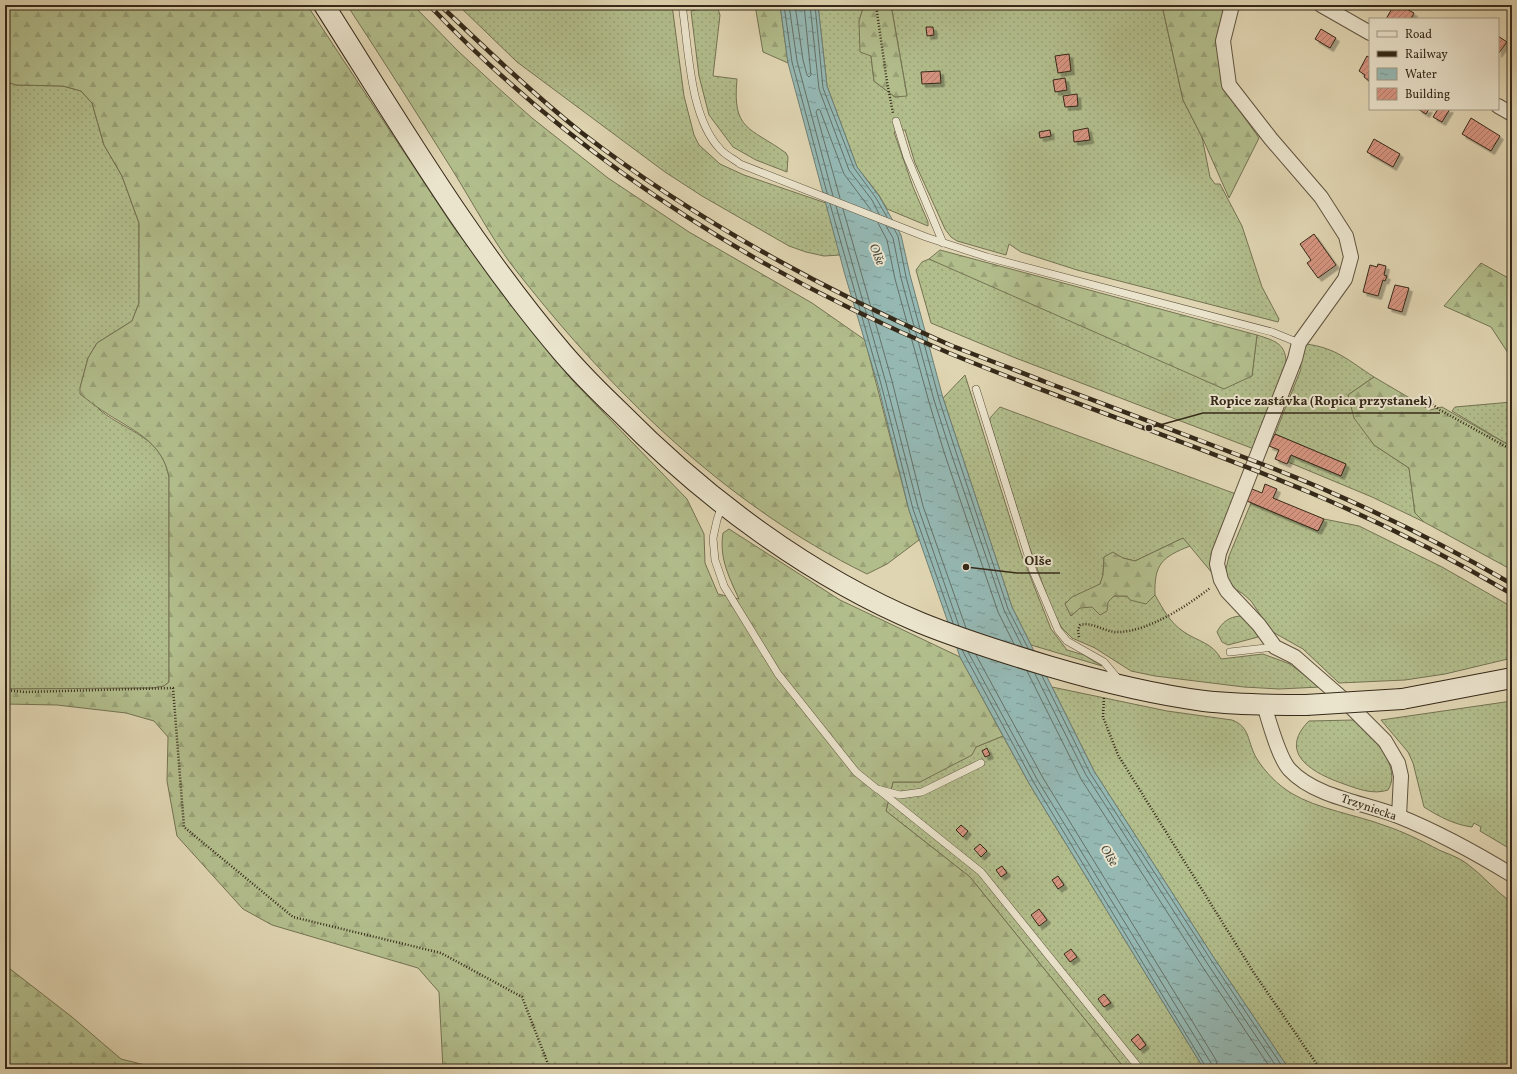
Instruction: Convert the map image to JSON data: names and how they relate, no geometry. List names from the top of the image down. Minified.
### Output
{"streets":{"street":["Trzyniecka"]},"water":["Olše"],"places":["Ropice zastávka (Ropica przystanek)","Olše"],"legend":["Road","Railway","Water","Building"]}
